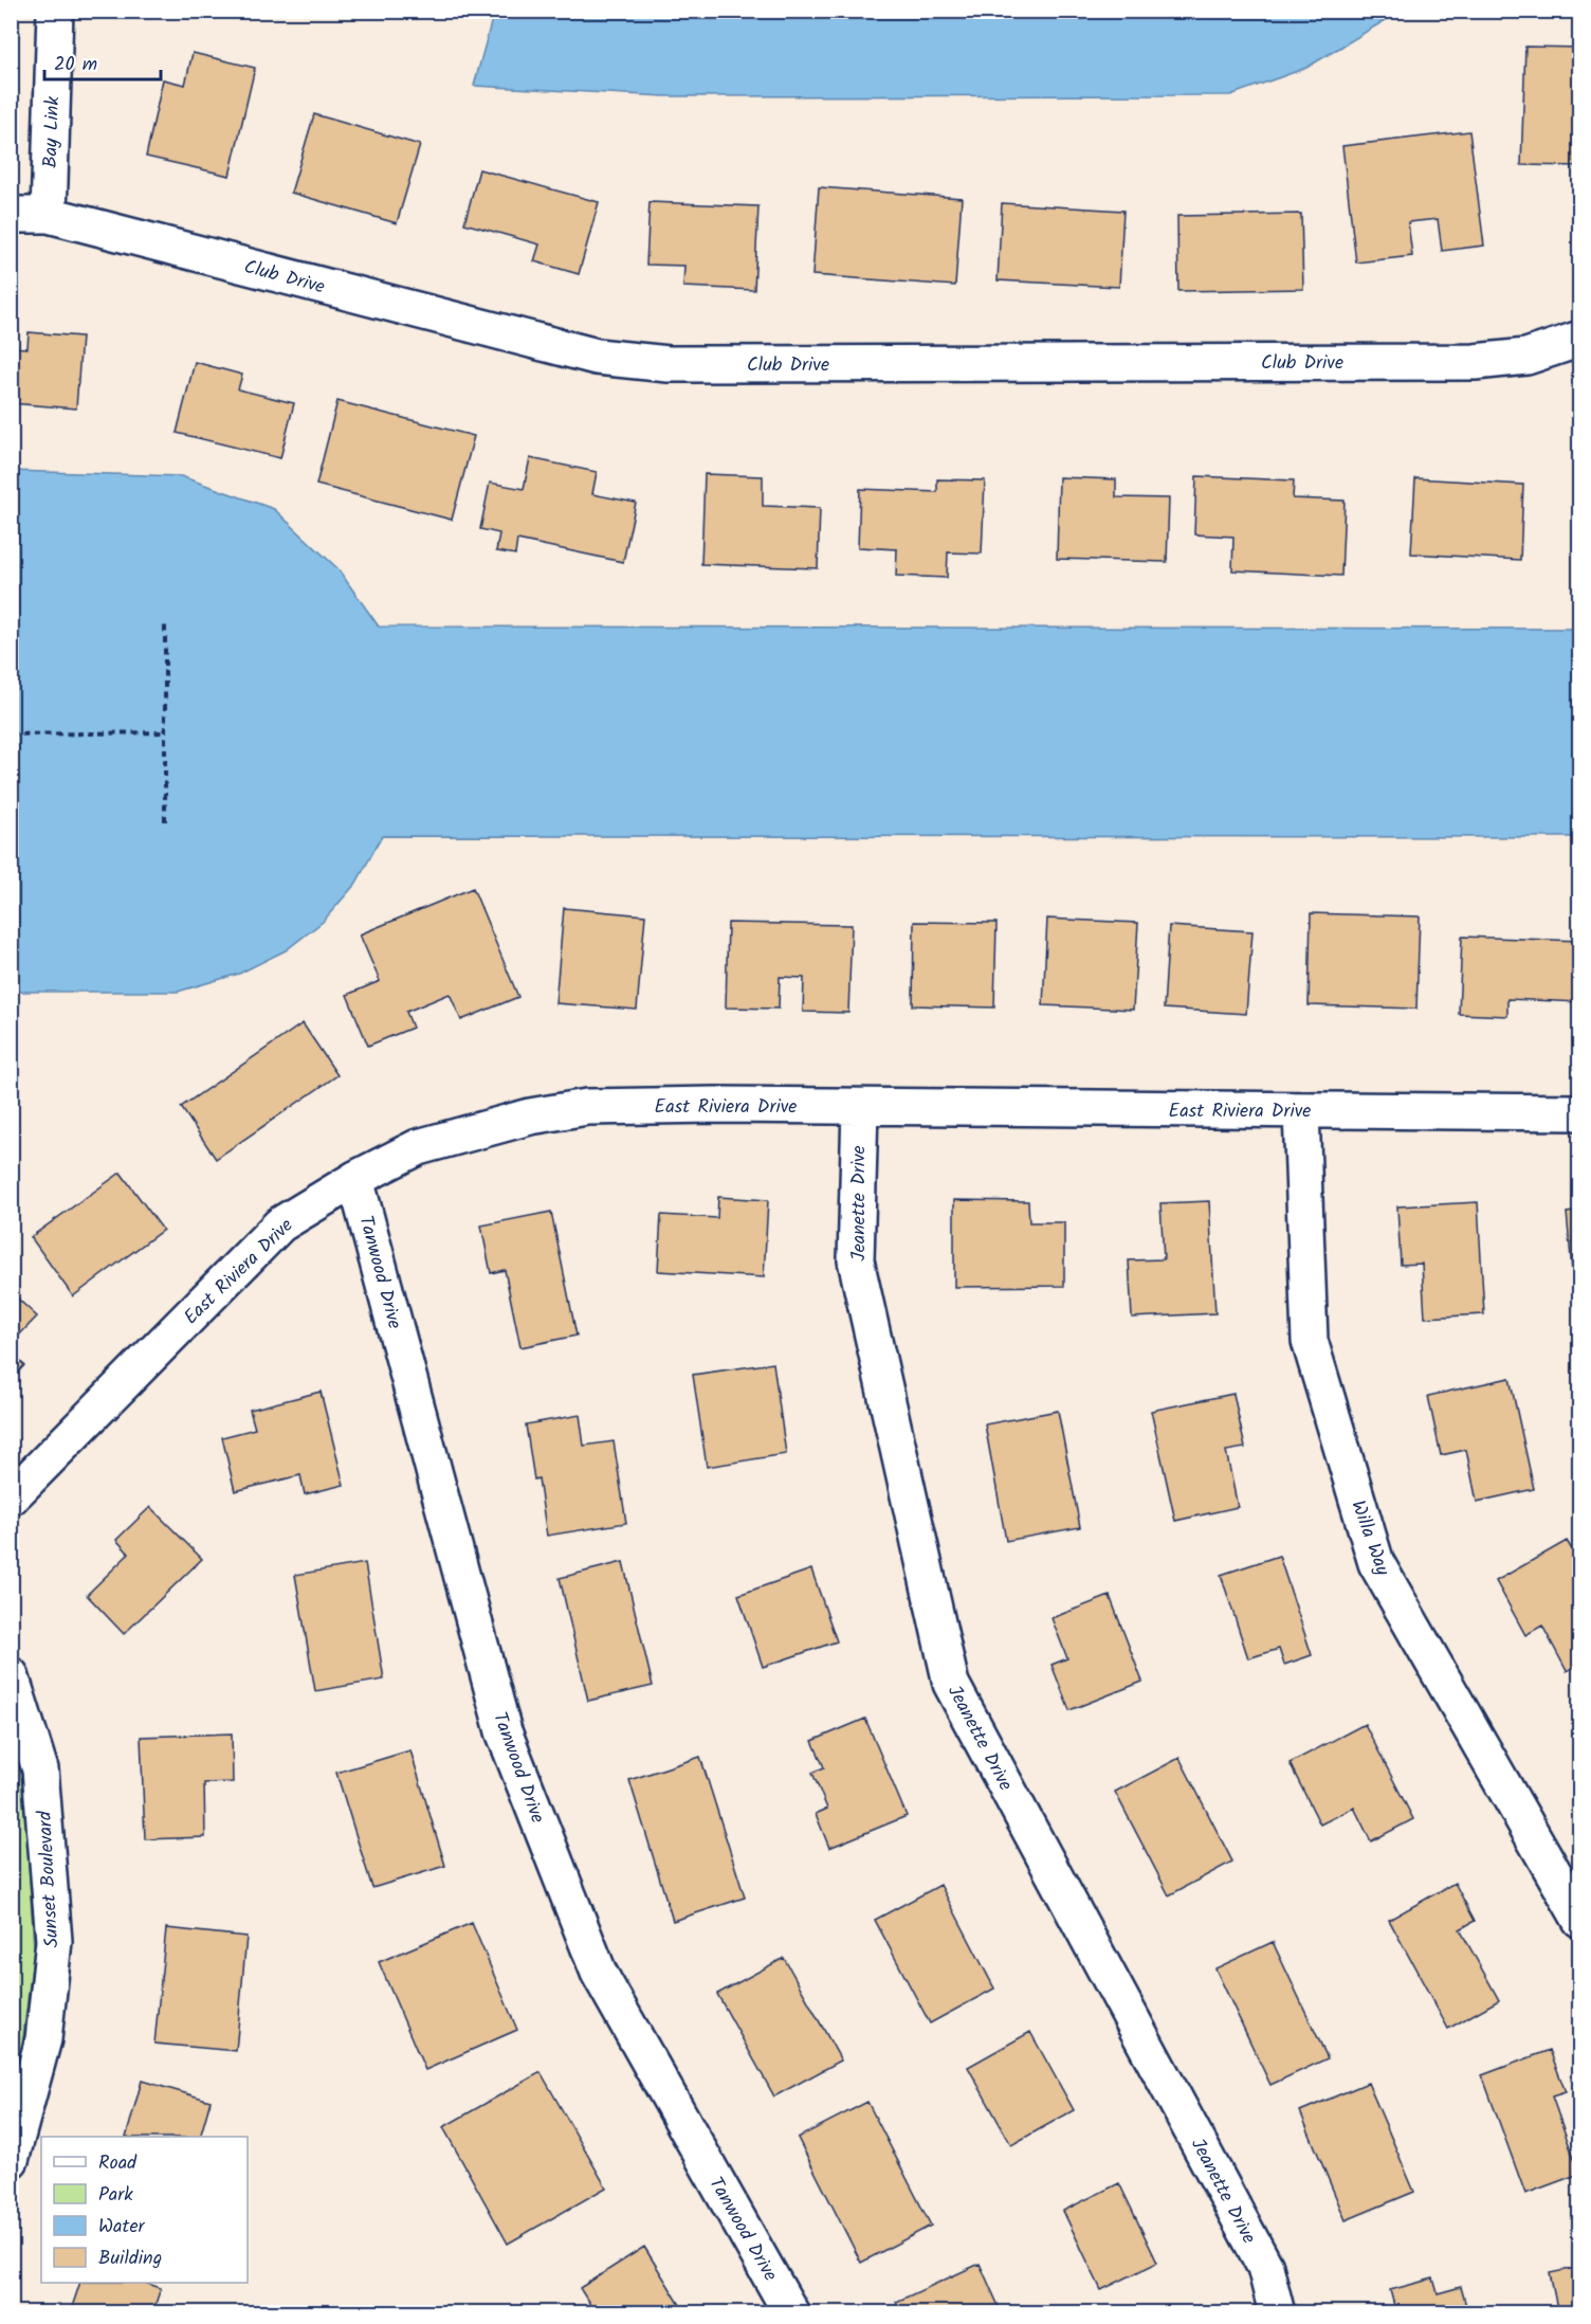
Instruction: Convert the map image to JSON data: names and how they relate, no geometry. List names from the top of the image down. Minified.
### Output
{"streets":{"street":["Bay Link","Club Drive","East Riviera Drive","Jeanette Drive","Tanwood Drive","Willa Way","Sunset Boulevard"]},"crossings":[["Bay Link","Club Drive"],["East Riviera Drive","Jeanette Drive"],["East Riviera Drive","Tanwood Drive"],["East Riviera Drive","Willa Way"]],"legend":["Road","Park","Water","Building"],"scale_bar":"20 m"}
